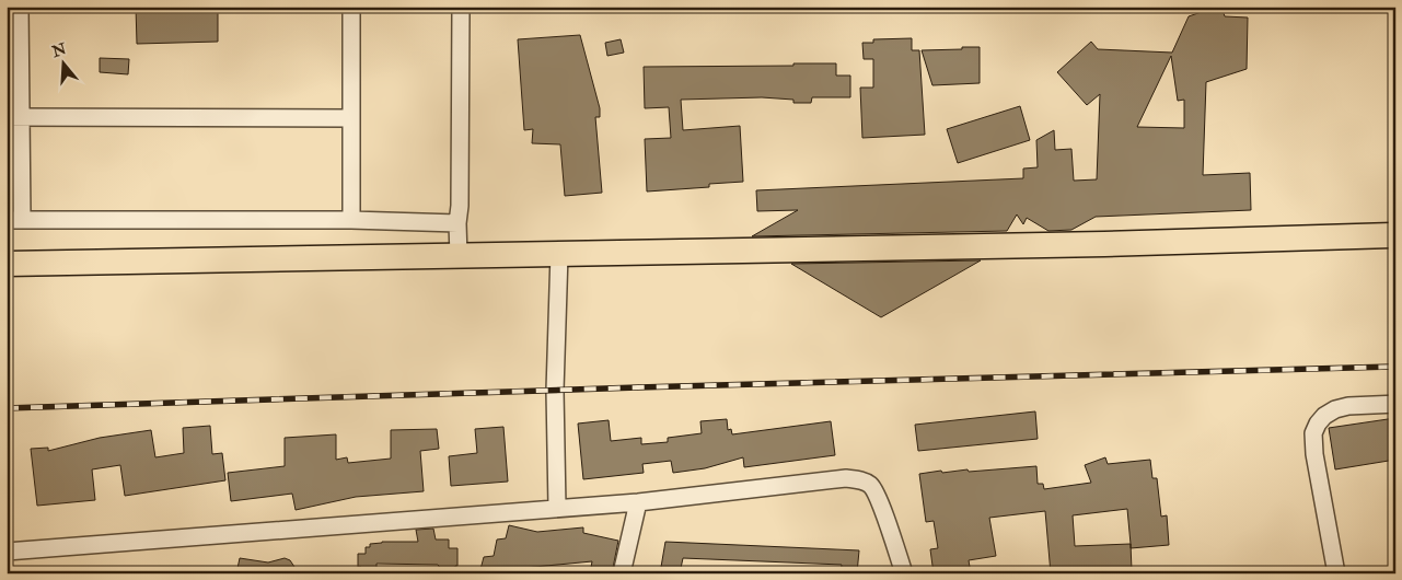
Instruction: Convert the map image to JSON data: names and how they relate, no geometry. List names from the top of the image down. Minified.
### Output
{"north":"top"}
